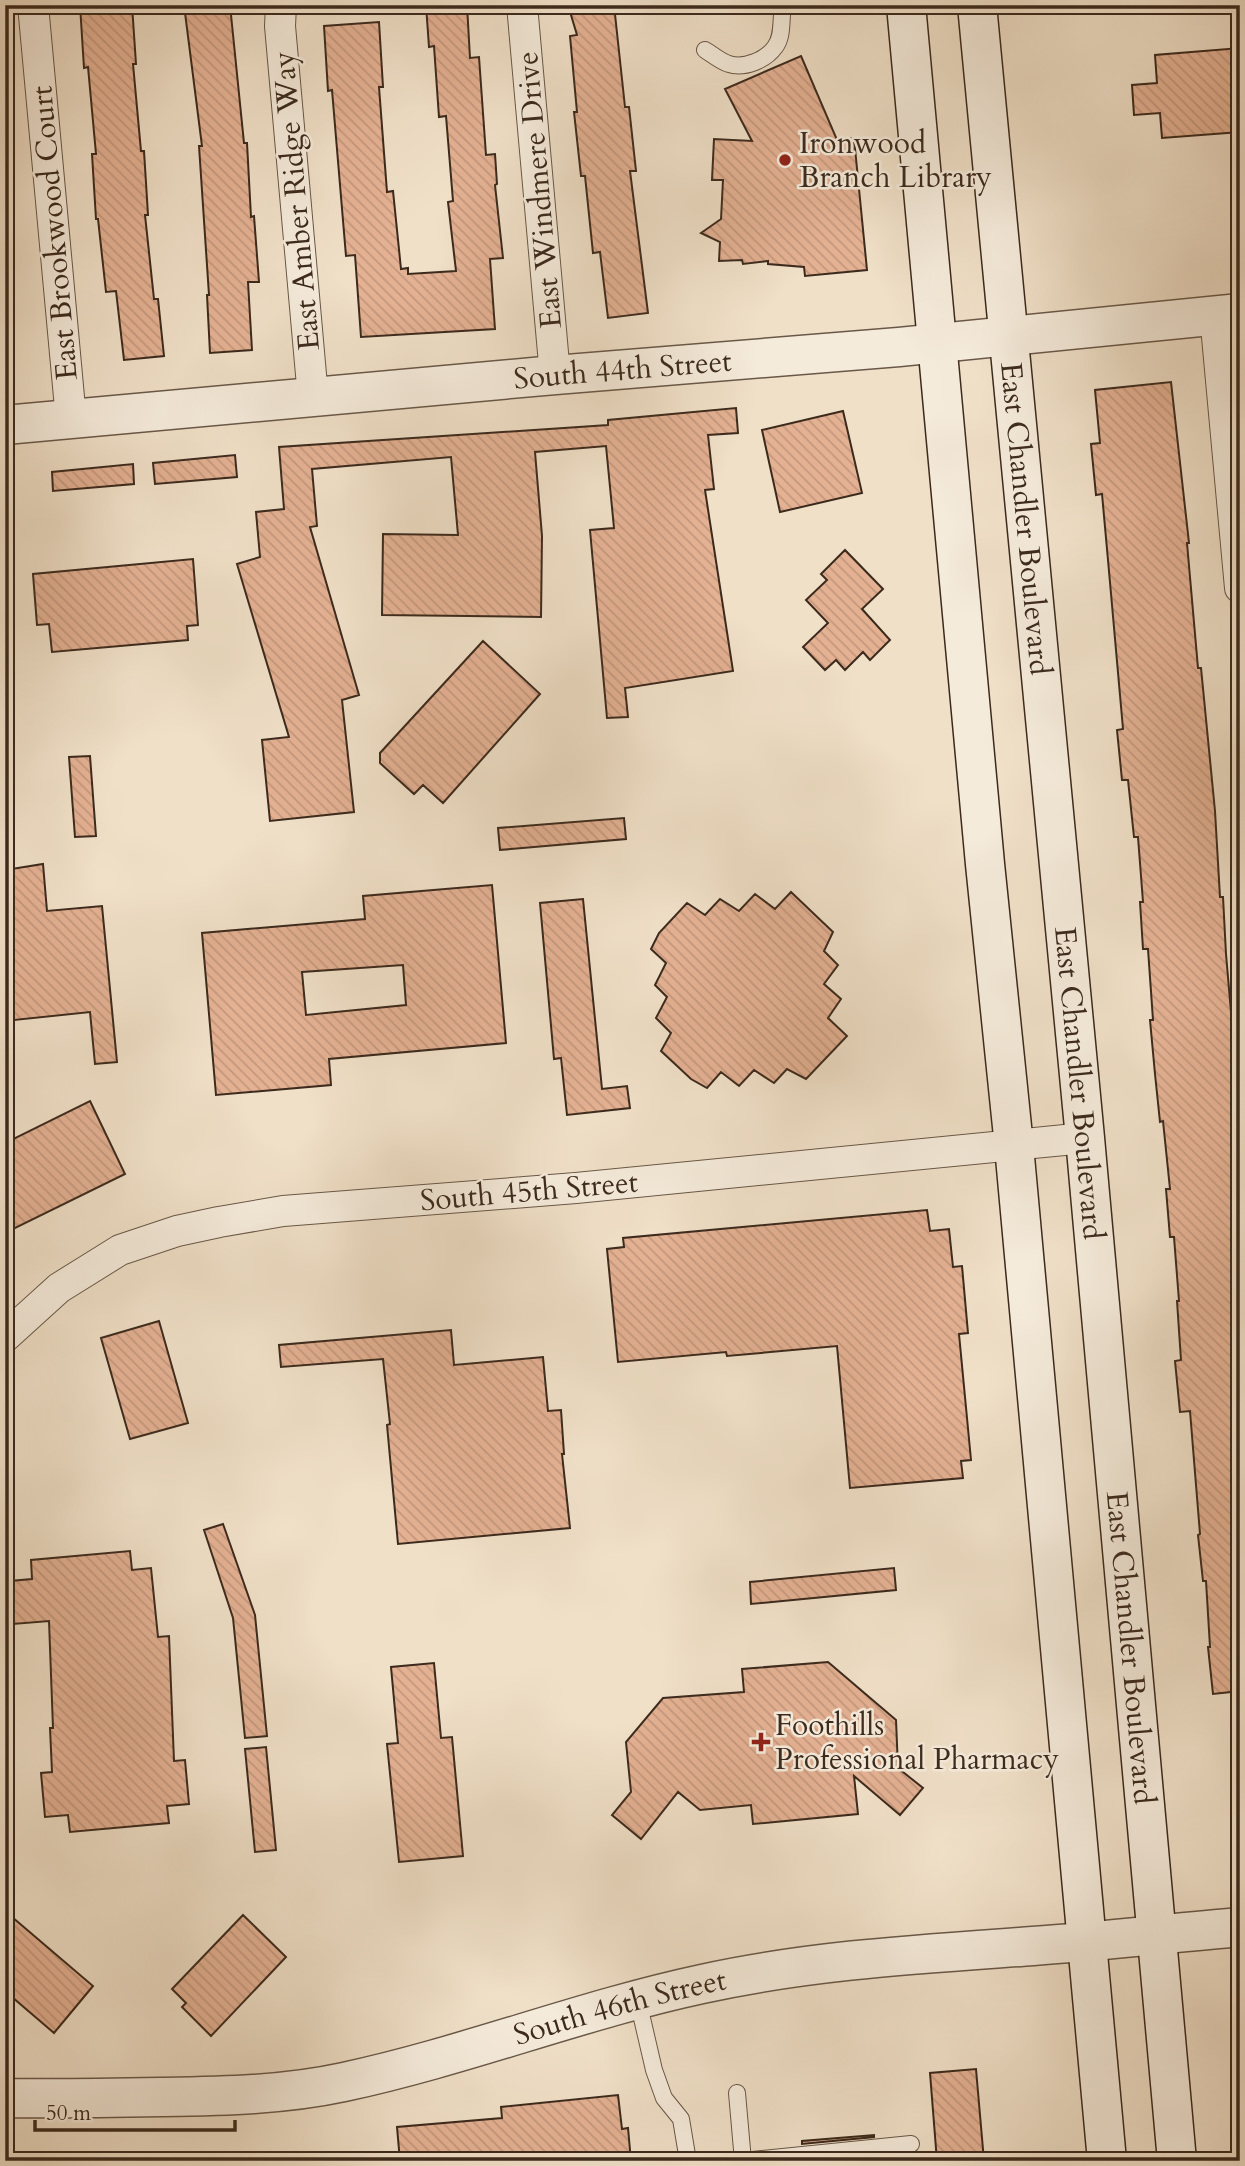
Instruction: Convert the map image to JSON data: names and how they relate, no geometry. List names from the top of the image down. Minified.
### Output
{"streets":{"main road":["South 44th Street","East Chandler Boulevard","South 46th Street"],"street":["East Windmere Drive","East Amber Ridge Way","East Brookwood Court","South 45th Street"]},"crossings":[["East Windmere Drive","South 44th Street"],["East Amber Ridge Way","South 44th Street"],["East Brookwood Court","South 44th Street"],["South 44th Street","East Chandler Boulevard"],["East Chandler Boulevard","South 45th Street"],["East Chandler Boulevard","South 46th Street"]],"places":{"other":["Ironwood Branch Library"],"health":["Foothills Professional Pharmacy"]},"scale_bar":"50 m"}
